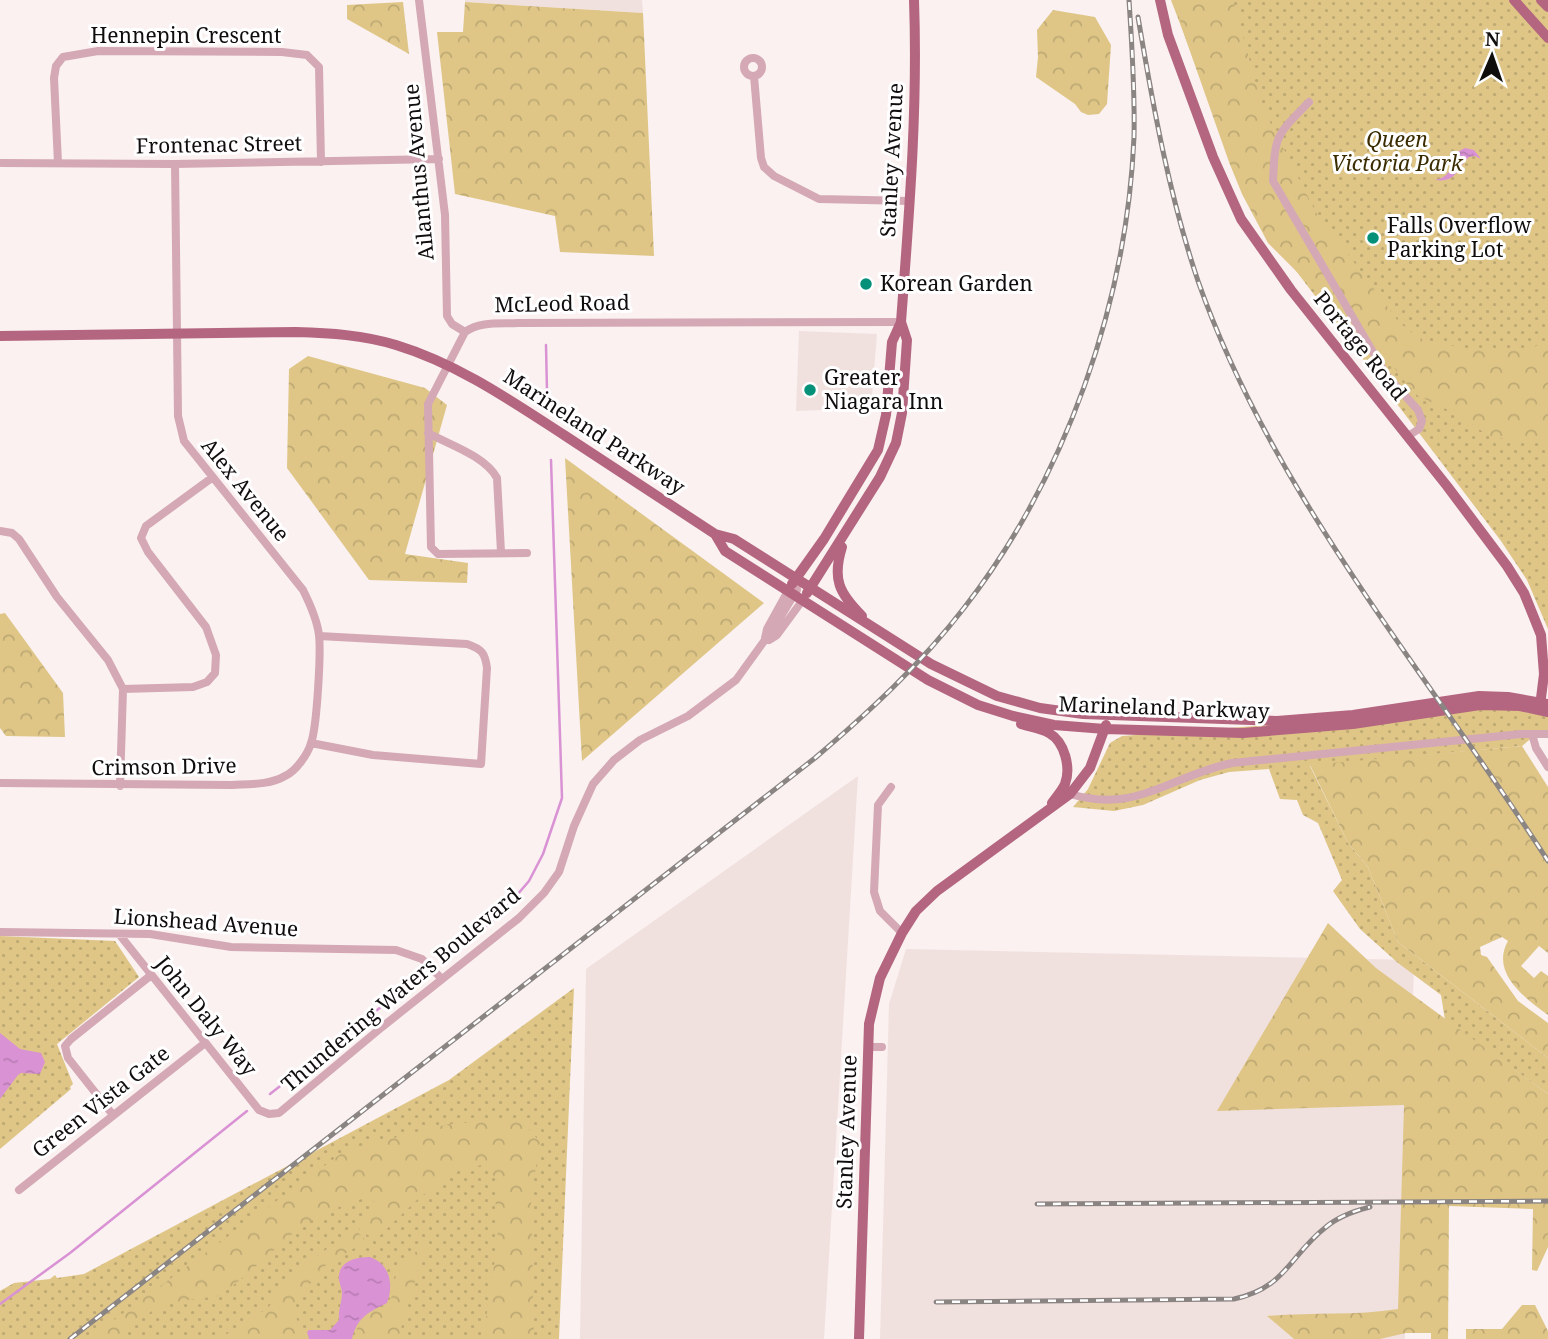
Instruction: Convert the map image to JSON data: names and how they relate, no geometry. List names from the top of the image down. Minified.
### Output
{"streets":{"main road":["Stanley Avenue","Portage Road","Marineland Parkway"],"street":["Hennepin Crescent","Frontenac Street","Ailanthus Avenue","McLeod Road","Alex Avenue","Crimson Drive","Lionshead Avenue","Thundering Waters Boulevard","John Daly Way","Green Vista Gate"]},"crossings":[["Hennepin Crescent","Frontenac Street"],["Frontenac Street","Ailanthus Avenue"],["Frontenac Street","Alex Avenue"],["Stanley Avenue","McLeod Road"],["Stanley Avenue","Marineland Parkway"],["Stanley Avenue","Thundering Waters Boulevard"],["Ailanthus Avenue","McLeod Road"],["Portage Road","Marineland Parkway"],["Marineland Parkway","Thundering Waters Boulevard"],["Alex Avenue","Crimson Drive"],["Lionshead Avenue","Thundering Waters Boulevard"],["Lionshead Avenue","John Daly Way"],["Thundering Waters Boulevard","John Daly Way"],["John Daly Way","Green Vista Gate"]],"parks":["Queen Victoria Park"],"places":["Falls Overflow Parking Lot","Korean Garden","Greater Niagara Inn"],"north":"top"}
